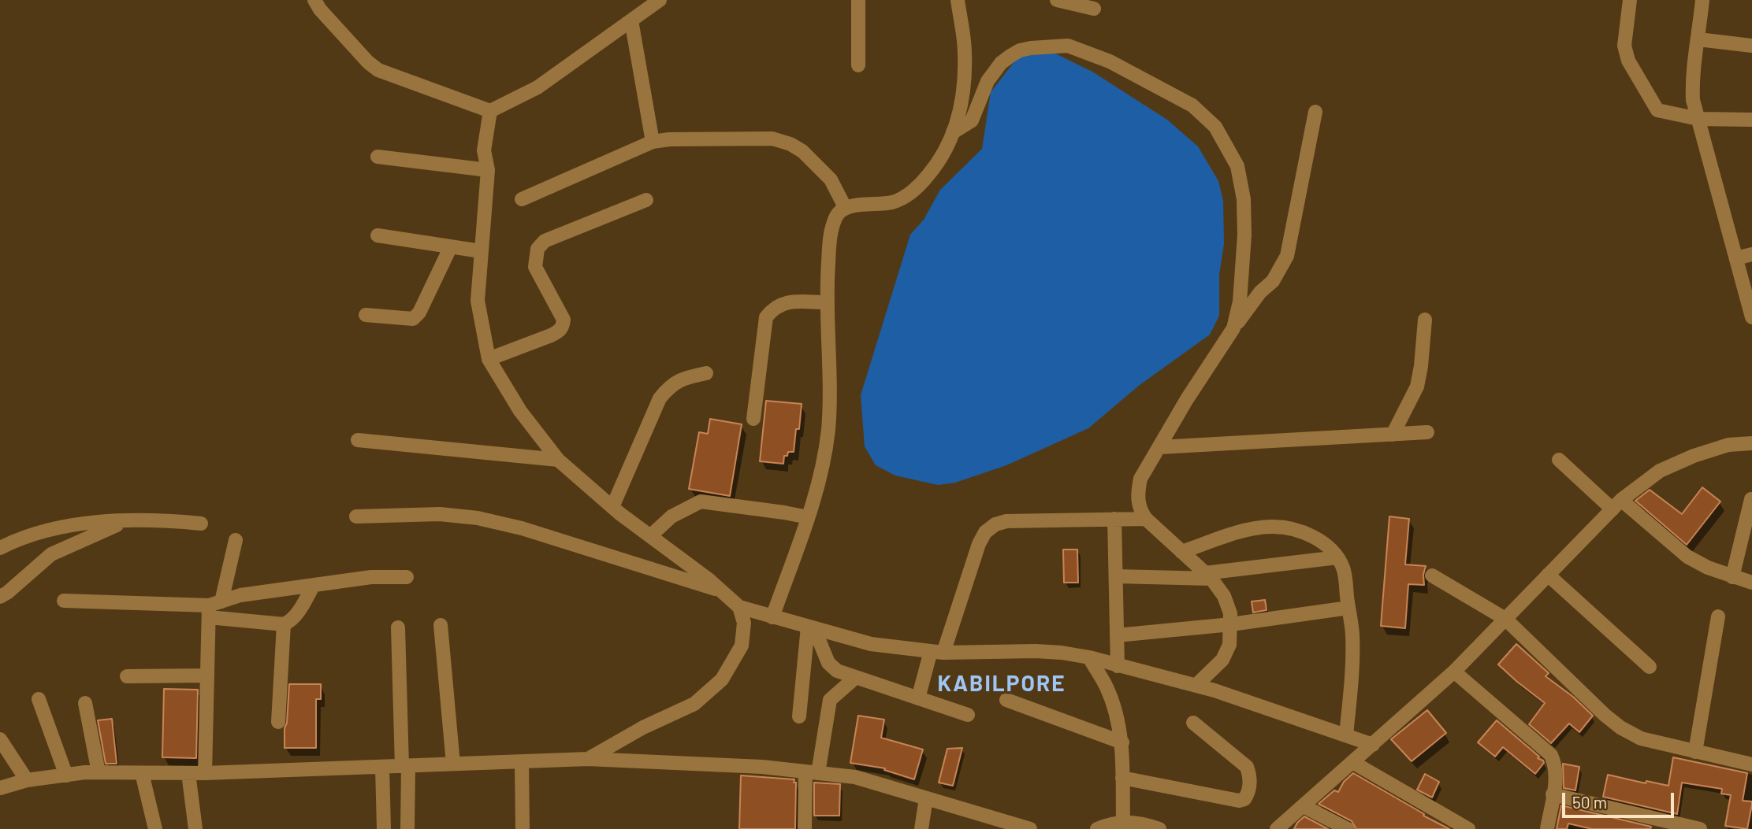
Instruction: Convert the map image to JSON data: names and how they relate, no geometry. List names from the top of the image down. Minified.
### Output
{"districts":["KABILPORE"],"scale_bar":"50 m"}
